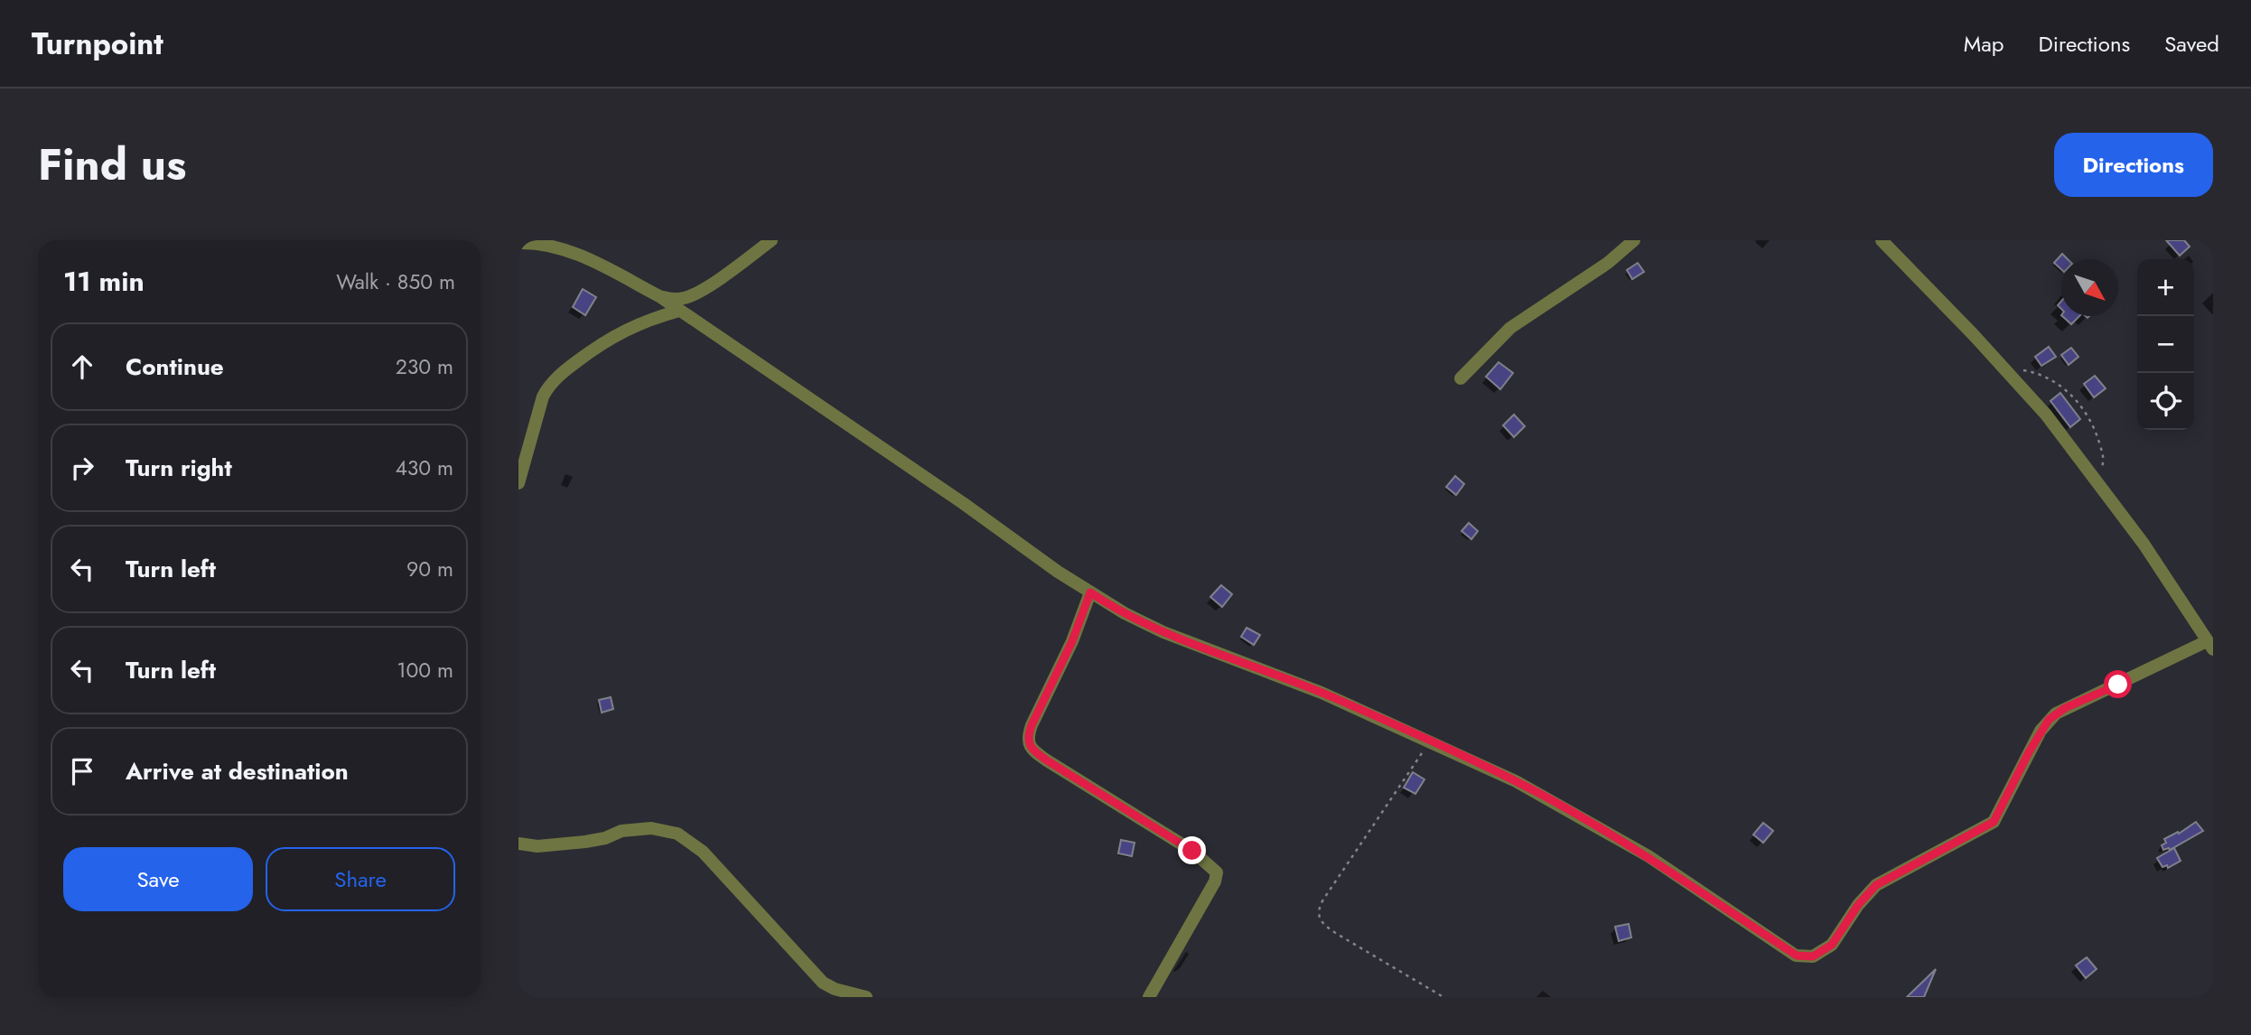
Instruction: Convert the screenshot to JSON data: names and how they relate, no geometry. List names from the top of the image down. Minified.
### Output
{"north":"bottom right","page":{"header":"Turnpoint","nav":["Map","Directions","Saved"],"title":"Find us","buttons":["Directions",["Save","Share"]],"heading":["11 min","Walk · 850 m"],"map_buttons":["+","−"],"list":[["Continue","230 m"],["Turn right","430 m"],["Turn left","90 m"],["Turn left","100 m"],"Arrive at destination"]}}
